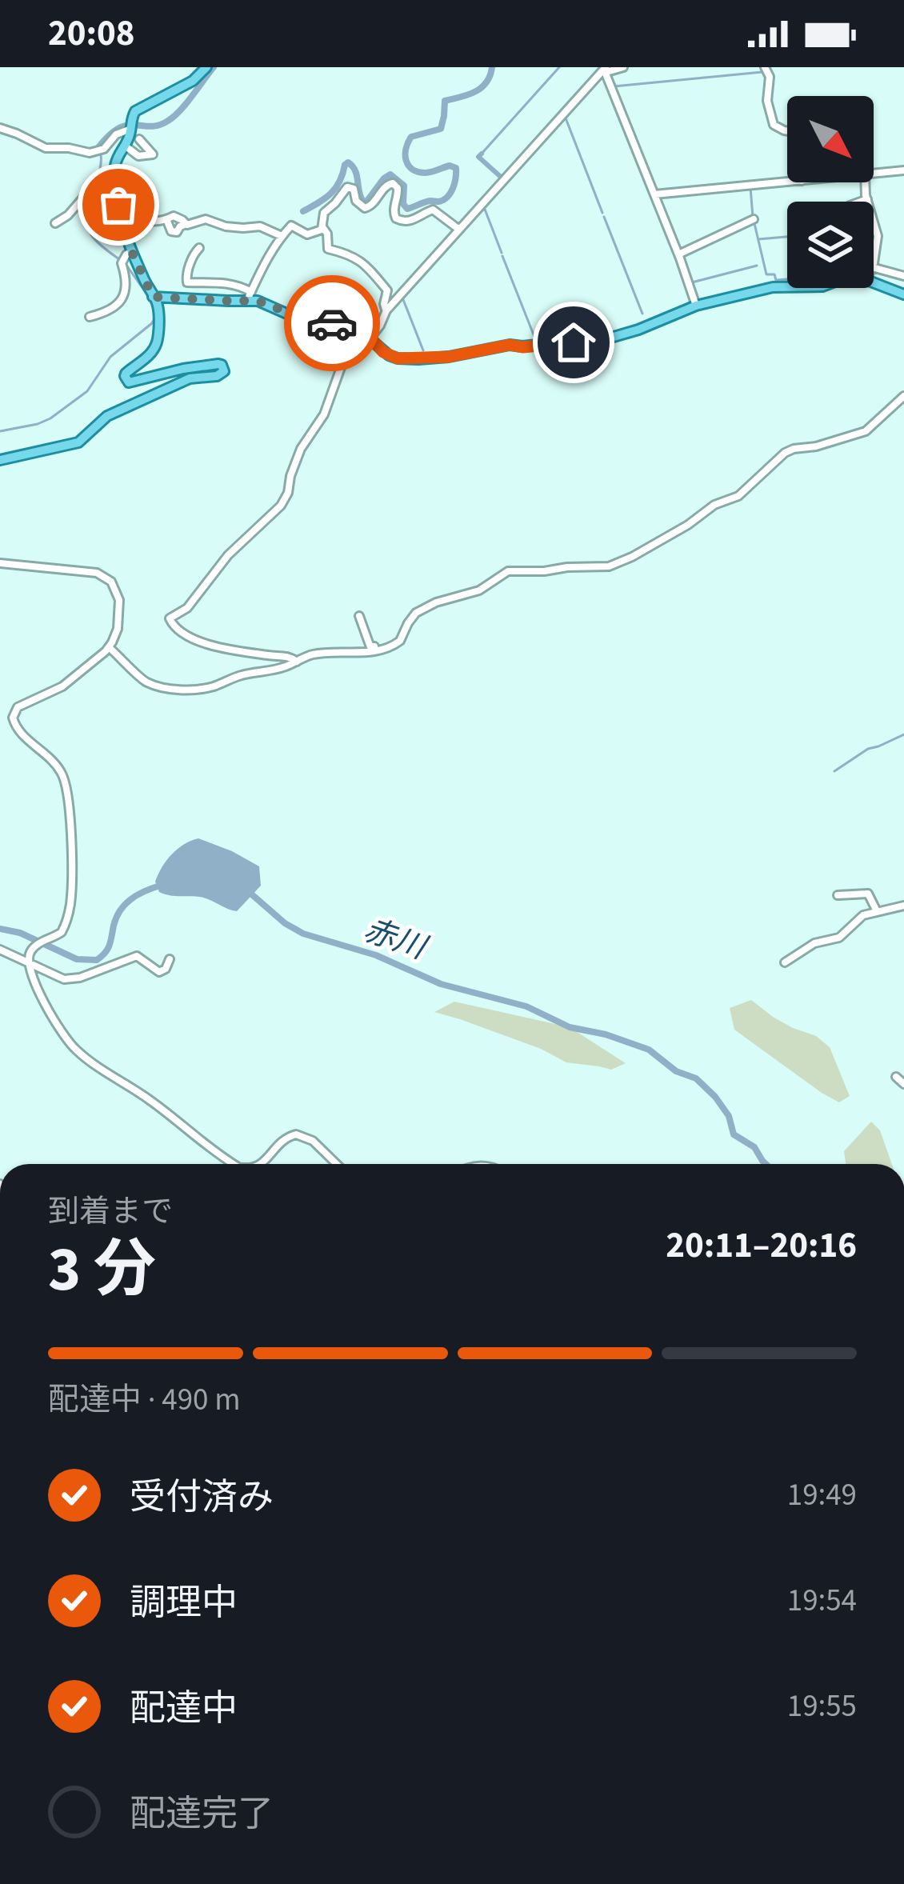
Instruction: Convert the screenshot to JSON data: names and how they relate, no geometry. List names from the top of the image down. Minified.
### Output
{"water":["赤川"],"north":"bottom right","page":{"status":"20:08","heading":["3 分","到着まで","20:11–20:16"],"bar":"配達中 · 490 m","list":[["受付済み","19:49"],["調理中","19:54"],["配達中","19:55"],"配達完了"]}}
